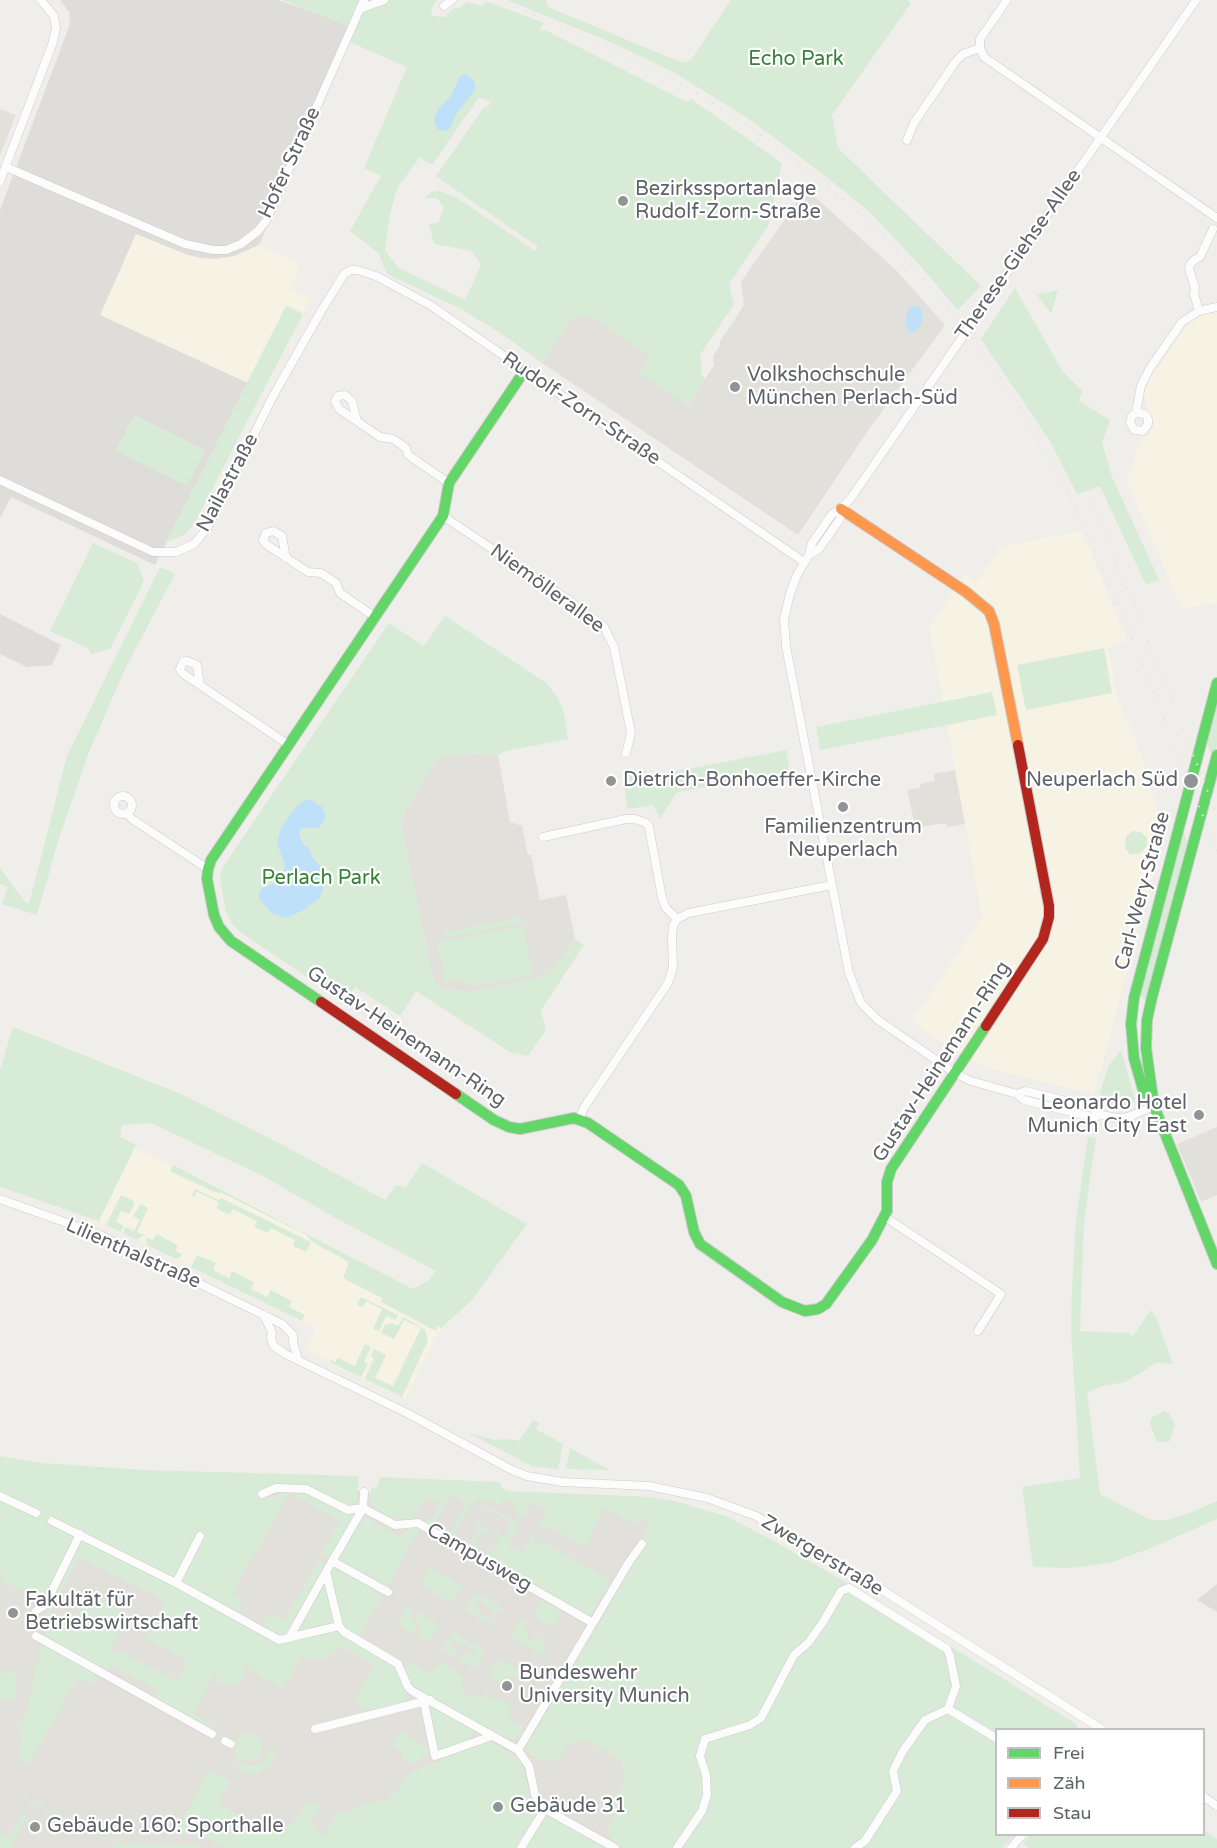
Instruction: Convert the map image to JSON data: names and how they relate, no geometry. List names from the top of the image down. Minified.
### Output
{"streets":{"street":["Hofer Straße","Therese-Giehse-Allee","Rudolf-Zorn-Straße","Nailastraße","Niemöllerallee","Carl-Wery-Straße","Gustav-Heinemann-Ring","Lilienthalstraße","Zwergerstraße","Campusweg"]},"crossings":[["Therese-Giehse-Allee","Rudolf-Zorn-Straße"],["Therese-Giehse-Allee","Carl-Wery-Straße"],["Therese-Giehse-Allee","Gustav-Heinemann-Ring"],["Rudolf-Zorn-Straße","Nailastraße"]],"parks":["Echo Park","Perlach Park"],"places":["Bezirkssportanlage Rudolf-Zorn-Straße","Volkshochschule München Perlach-Süd","Dietrich-Bonhoeffer-Kirche","Neuperlach Süd","Familienzentrum Neuperlach","Leonardo Hotel Munich City East","Fakultät für Betriebswirtschaft","Bundeswehr University Munich","Gebäude 31","Gebäude 160: Sporthalle"],"legend":["Frei","Zäh","Stau"]}
